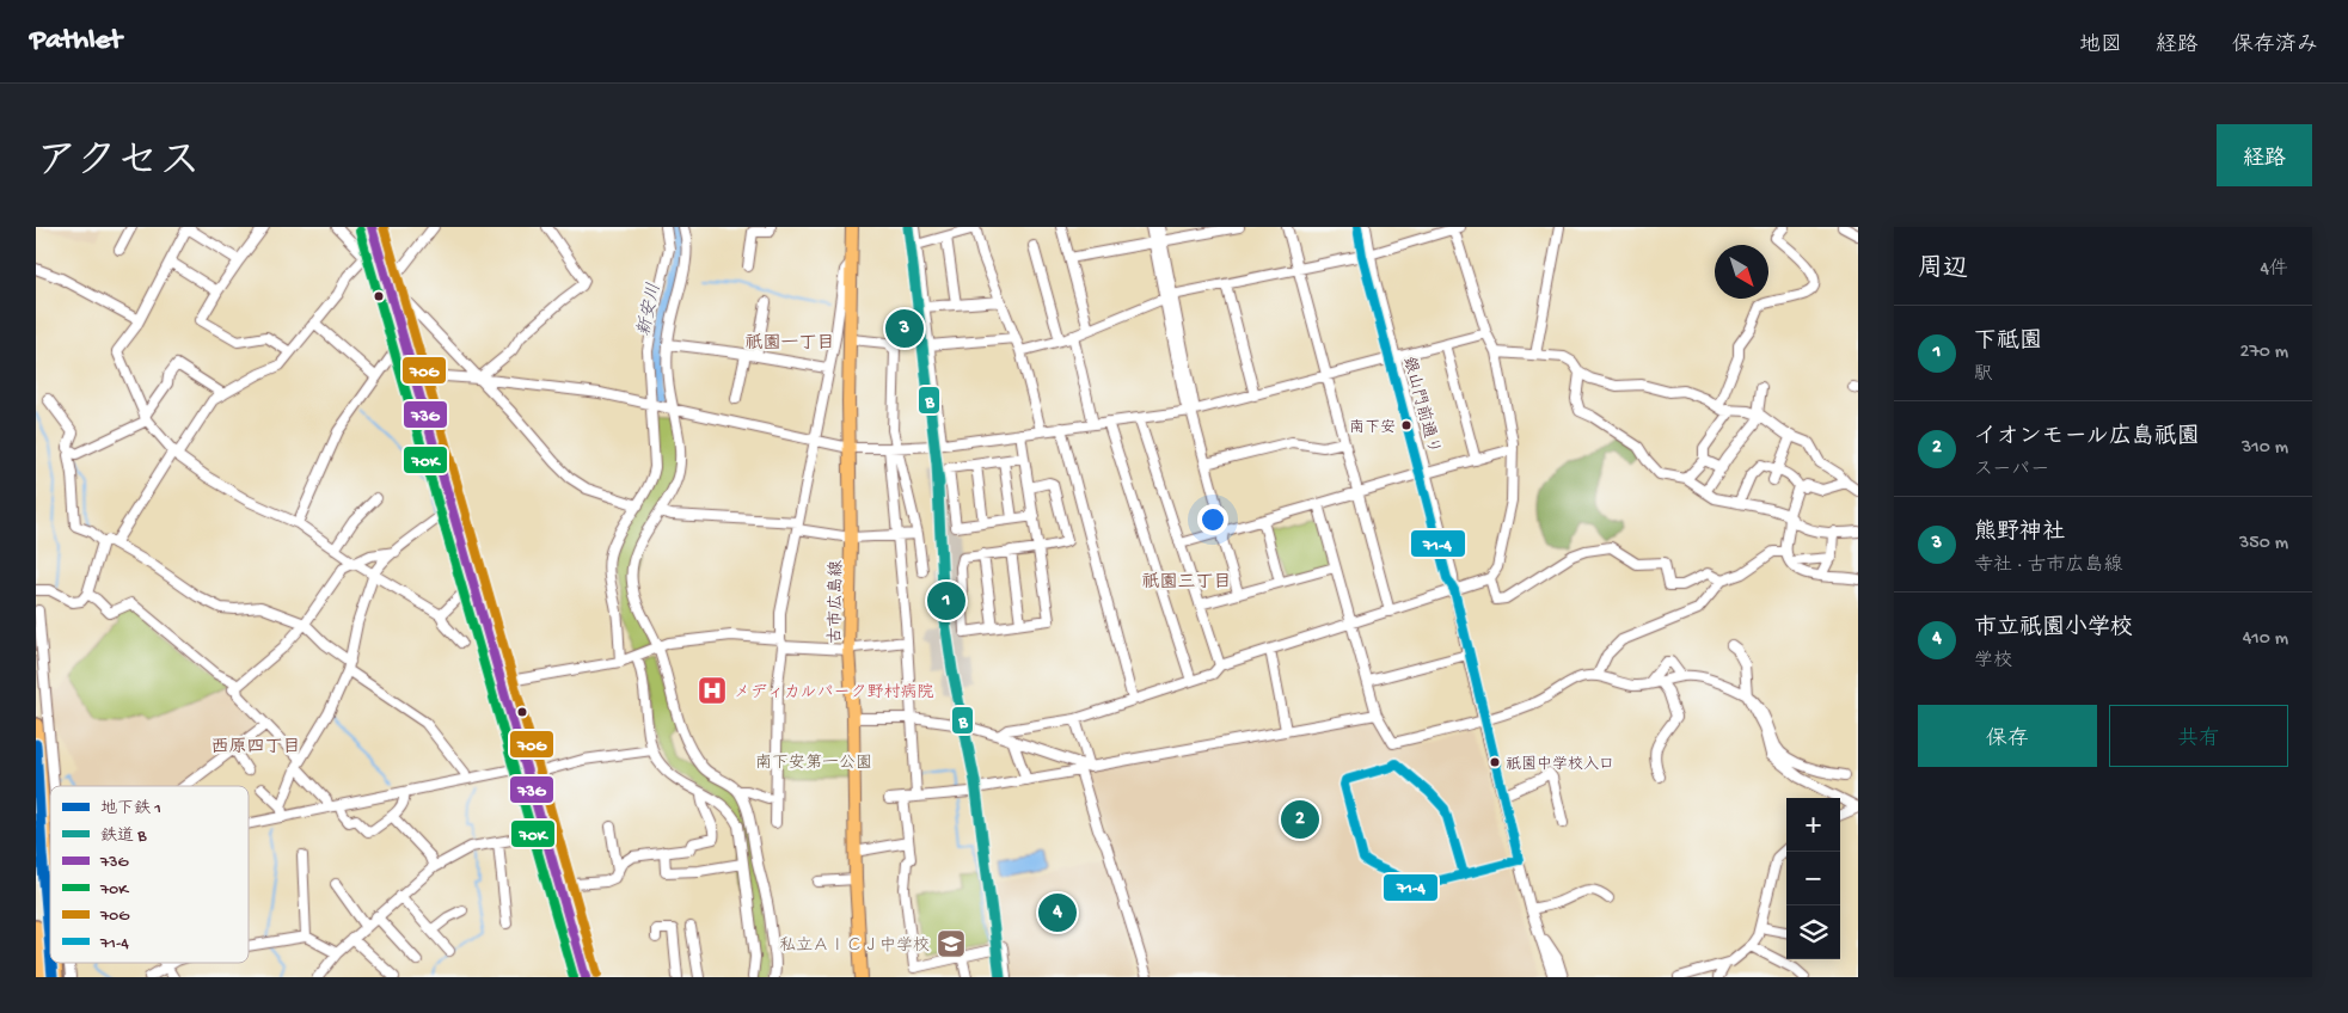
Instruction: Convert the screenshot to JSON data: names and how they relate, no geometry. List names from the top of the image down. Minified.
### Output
{"streets":{"main road":["古市広島線"],"street":["銀山門前通り"]},"districts":["祇園一丁目","祇園三丁目","西原四丁目"],"water":["新安川"],"parks":["南下安第一公園"],"places":{"other":["南下安","祇園中学校入口"],"hospital":["メディカルパーク野村病院"],"school or university":["私立ＡＩＣＪ中学校"]},"lines":["rail line B","transit line 73G","transit line 70G","transit line 71-4","transit line 70K","metro line 1"],"legend":["地下鉄 1","鉄道 B","73G","70K","70G","71-4"],"north":"bottom right","page":{"header":"Pathlet","nav":["地図","経路","保存済み"],"title":"アクセス","buttons":["経路",["保存","共有"]],"heading":["周辺","4件"],"list":[{"mark":"1","name":"下祗園","note":"駅","value":"270 m"},{"mark":"2","name":"イオンモール広島祇園","note":"スーパー","value":"310 m"},{"mark":"3","name":"熊野神社","note":"寺社 · 古市広島線","value":"350 m"},{"mark":"4","name":"市立祇園小学校","note":"学校","value":"410 m"}],"pins":["3","1","2","4"],"map_buttons":["+","−"]}}
